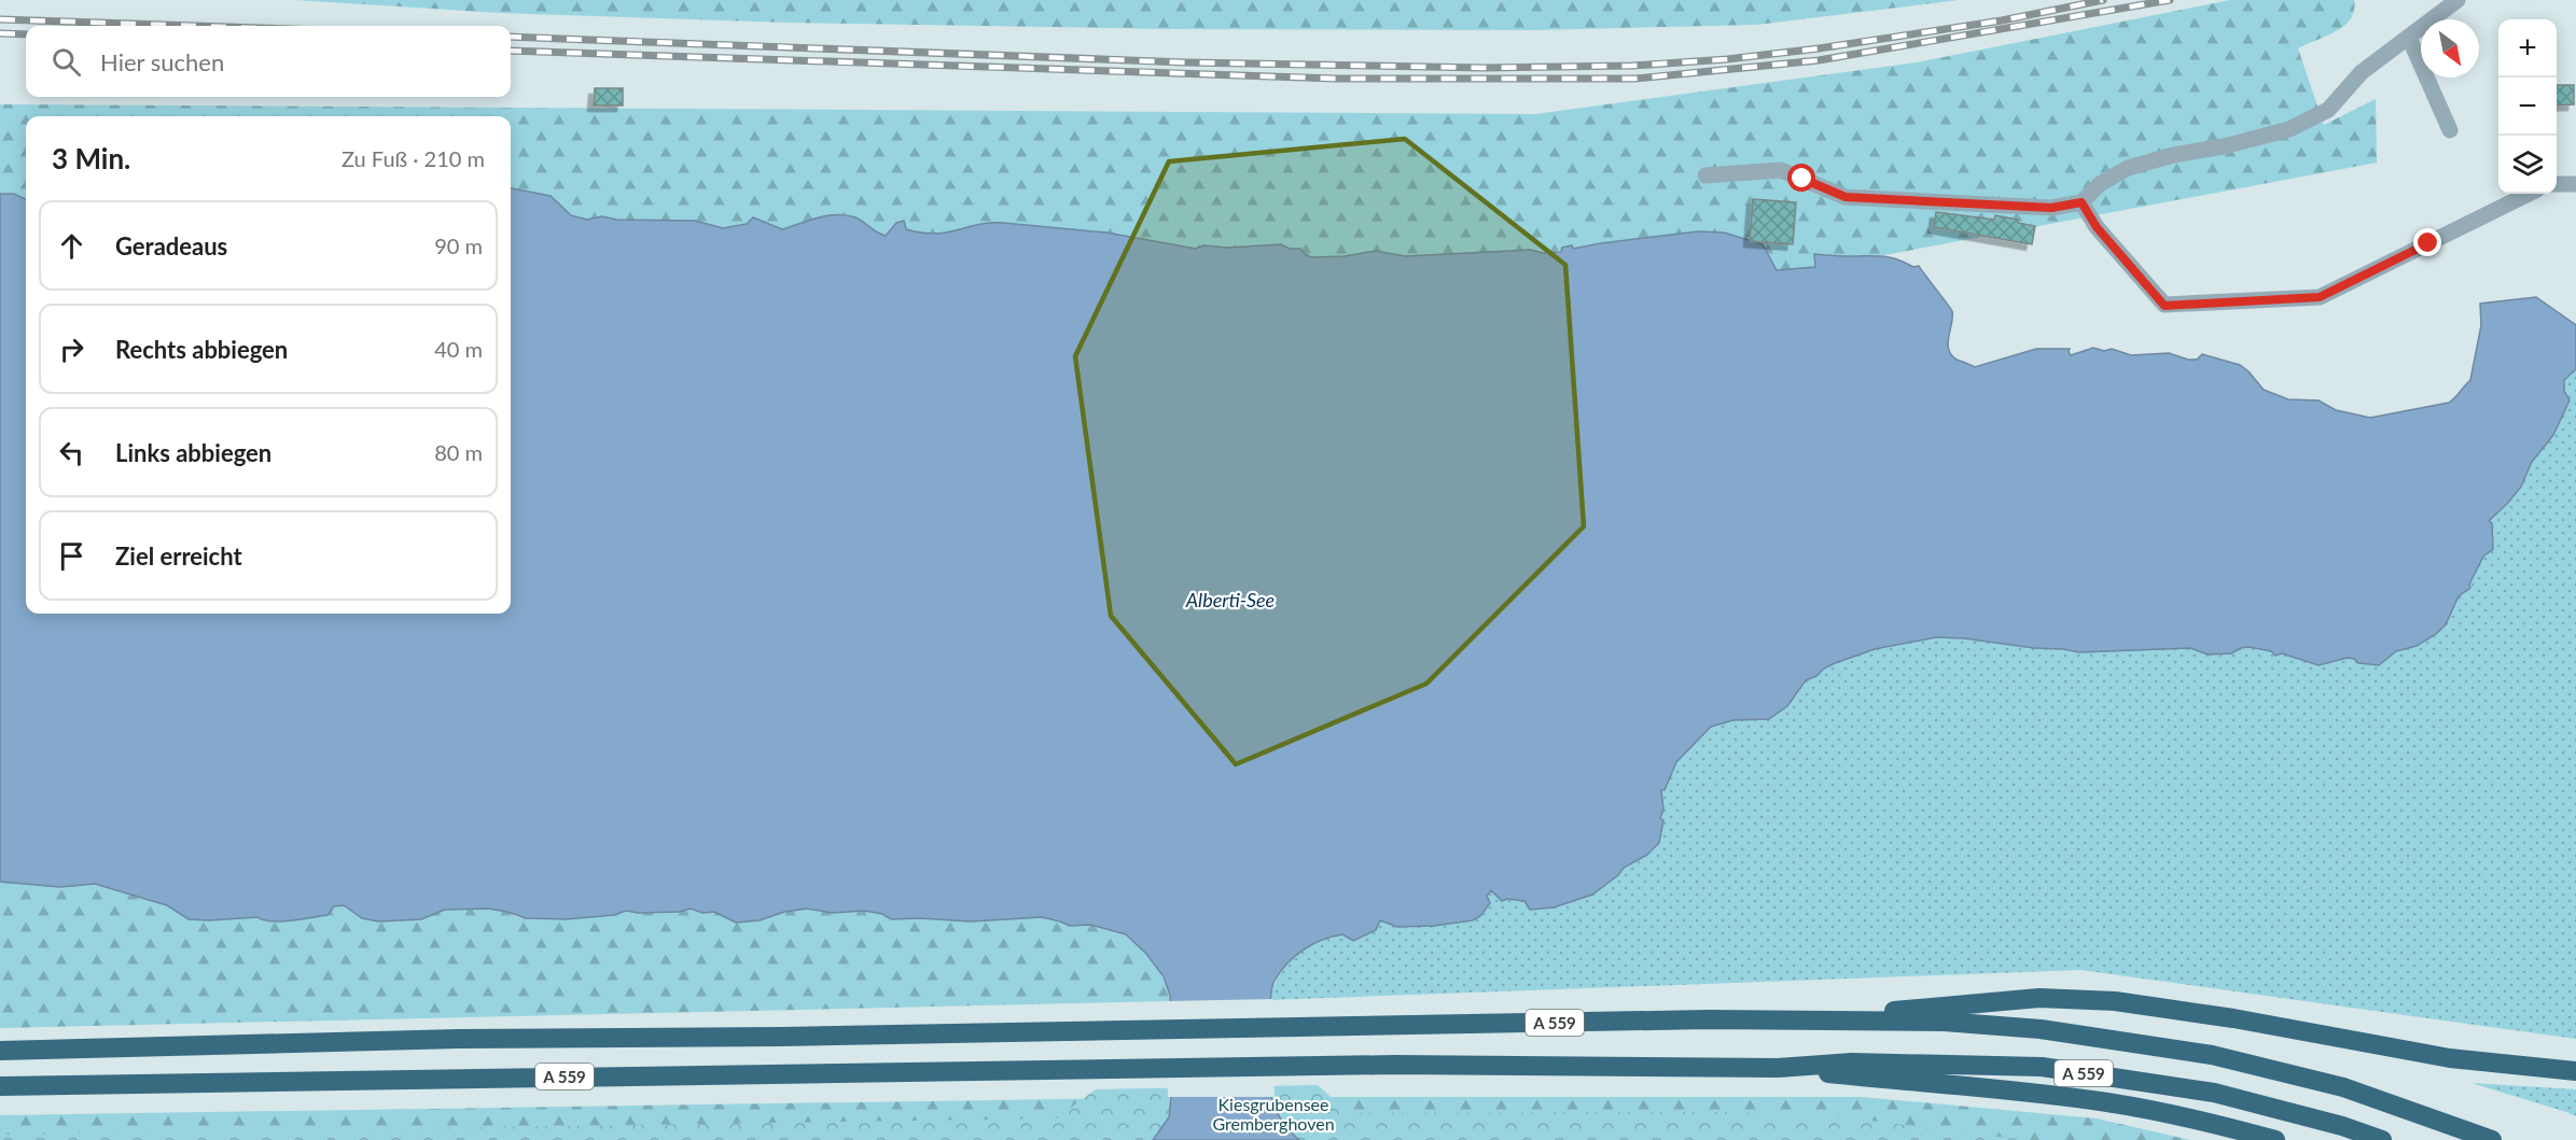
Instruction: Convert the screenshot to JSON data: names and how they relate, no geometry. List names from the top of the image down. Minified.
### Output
{"streets":{"highway":["A 559"]},"water":["Alberti-See"],"parks":["Kiesgrubensee Gremberghoven"],"north":"bottom right","page":{"map_buttons":["+","−"],"search":"Hier suchen","heading":["3 Min.","Zu Fuß · 210 m"],"list":[["Geradeaus","90 m"],["Rechts abbiegen","40 m"],["Links abbiegen","80 m"],"Ziel erreicht"]}}
